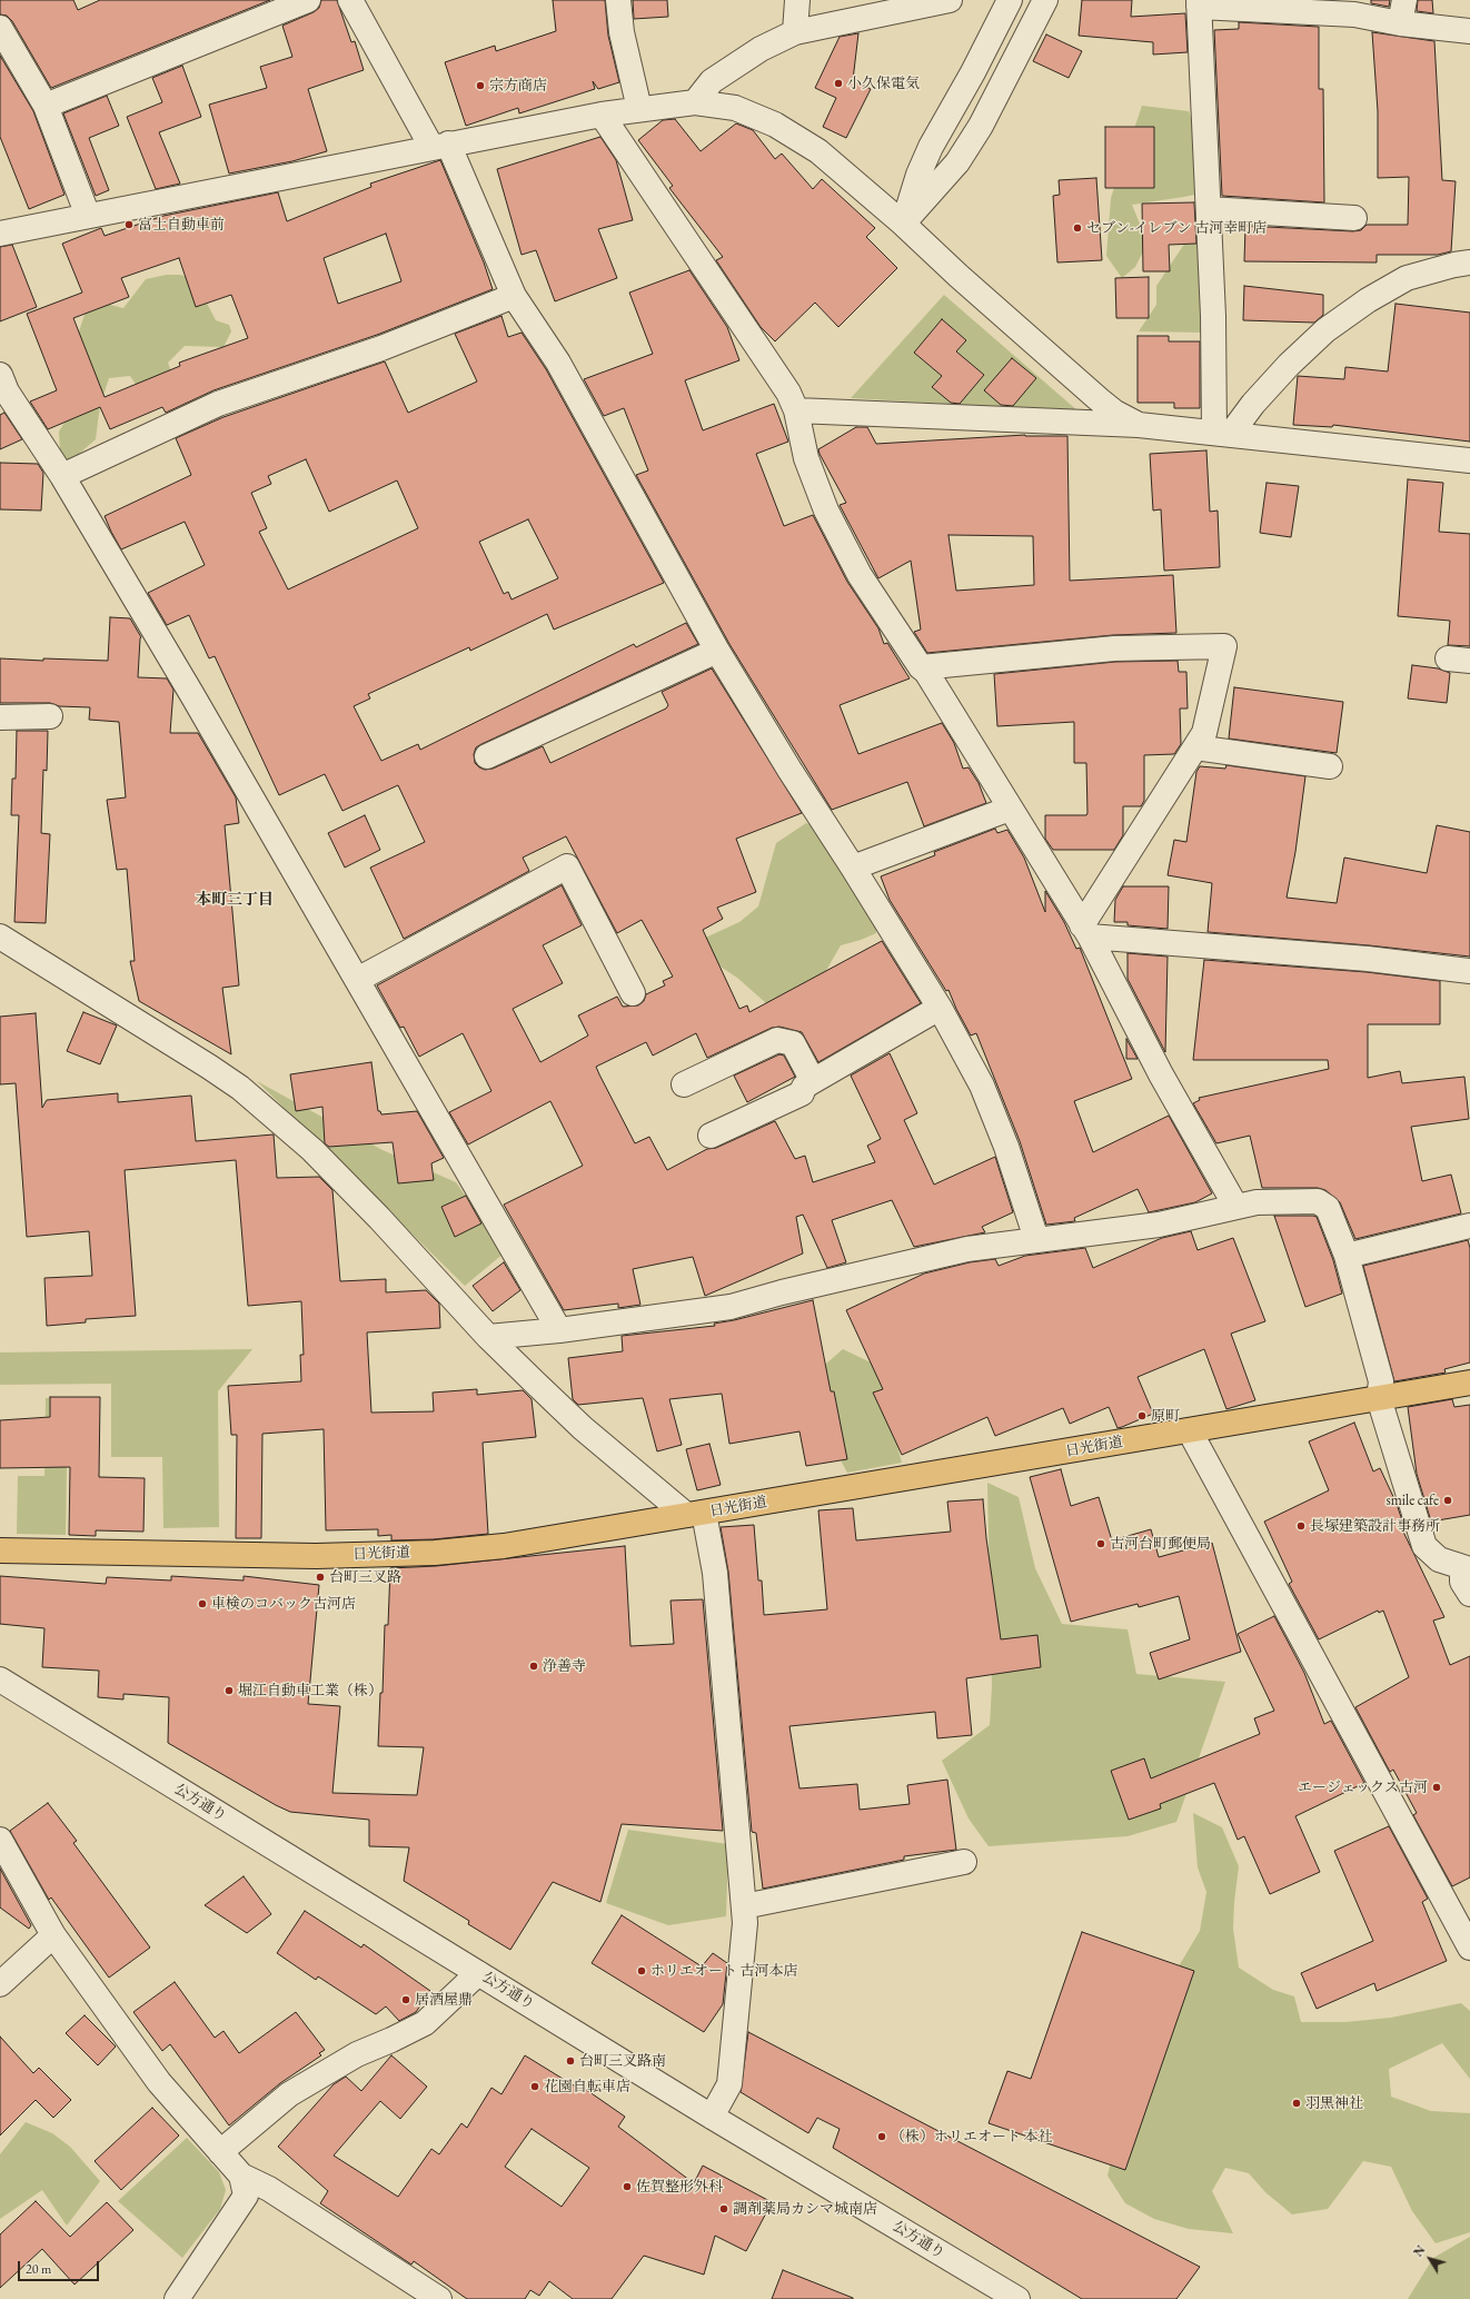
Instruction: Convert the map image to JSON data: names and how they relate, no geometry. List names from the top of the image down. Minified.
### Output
{"streets":{"main road":["日光街道"],"street":["公方通り"]},"districts":["本町三丁目"],"places":["小久保電気","宗方商店","富士自動車前","セブン-イレブン 古河幸町店","原町","smile cafe","長塚建築設計事務所","古河台町郵便局","台町三叉路","車検のコバック古河店","浄善寺","堀江自動車工業（株）","エージェックス古河","ホリエオート 古河本店","居酒屋鼎","台町三叉路南","花園自転車店","羽黒神社","（株）ホリエオート 本社","佐賀整形外科","調剤薬局カシマ城南店"],"scale_bar":"20 m","north":"top left"}
